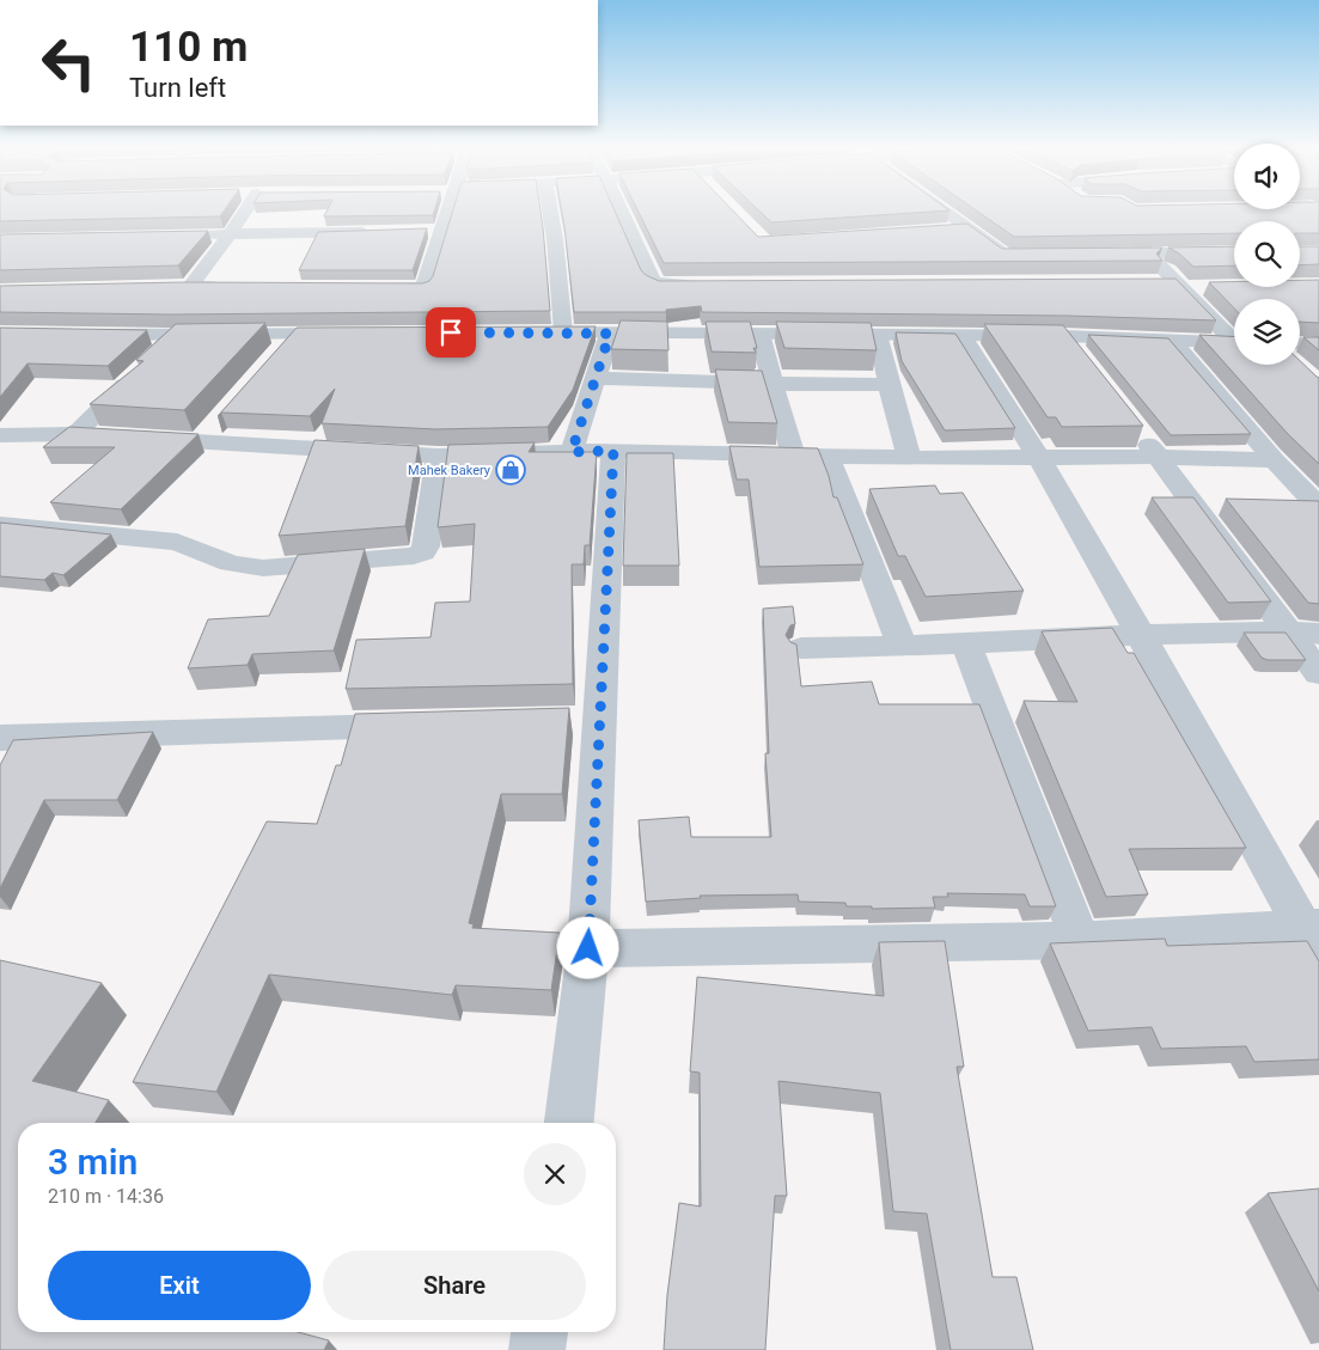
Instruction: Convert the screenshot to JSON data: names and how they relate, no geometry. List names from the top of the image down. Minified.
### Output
{"places":{"shop":["Mahek Bakery"]},"page":{"turn":["110 m","Turn left"],"heading":["3 min","210 m · 14:36"],"buttons":["Exit","Share"]}}
